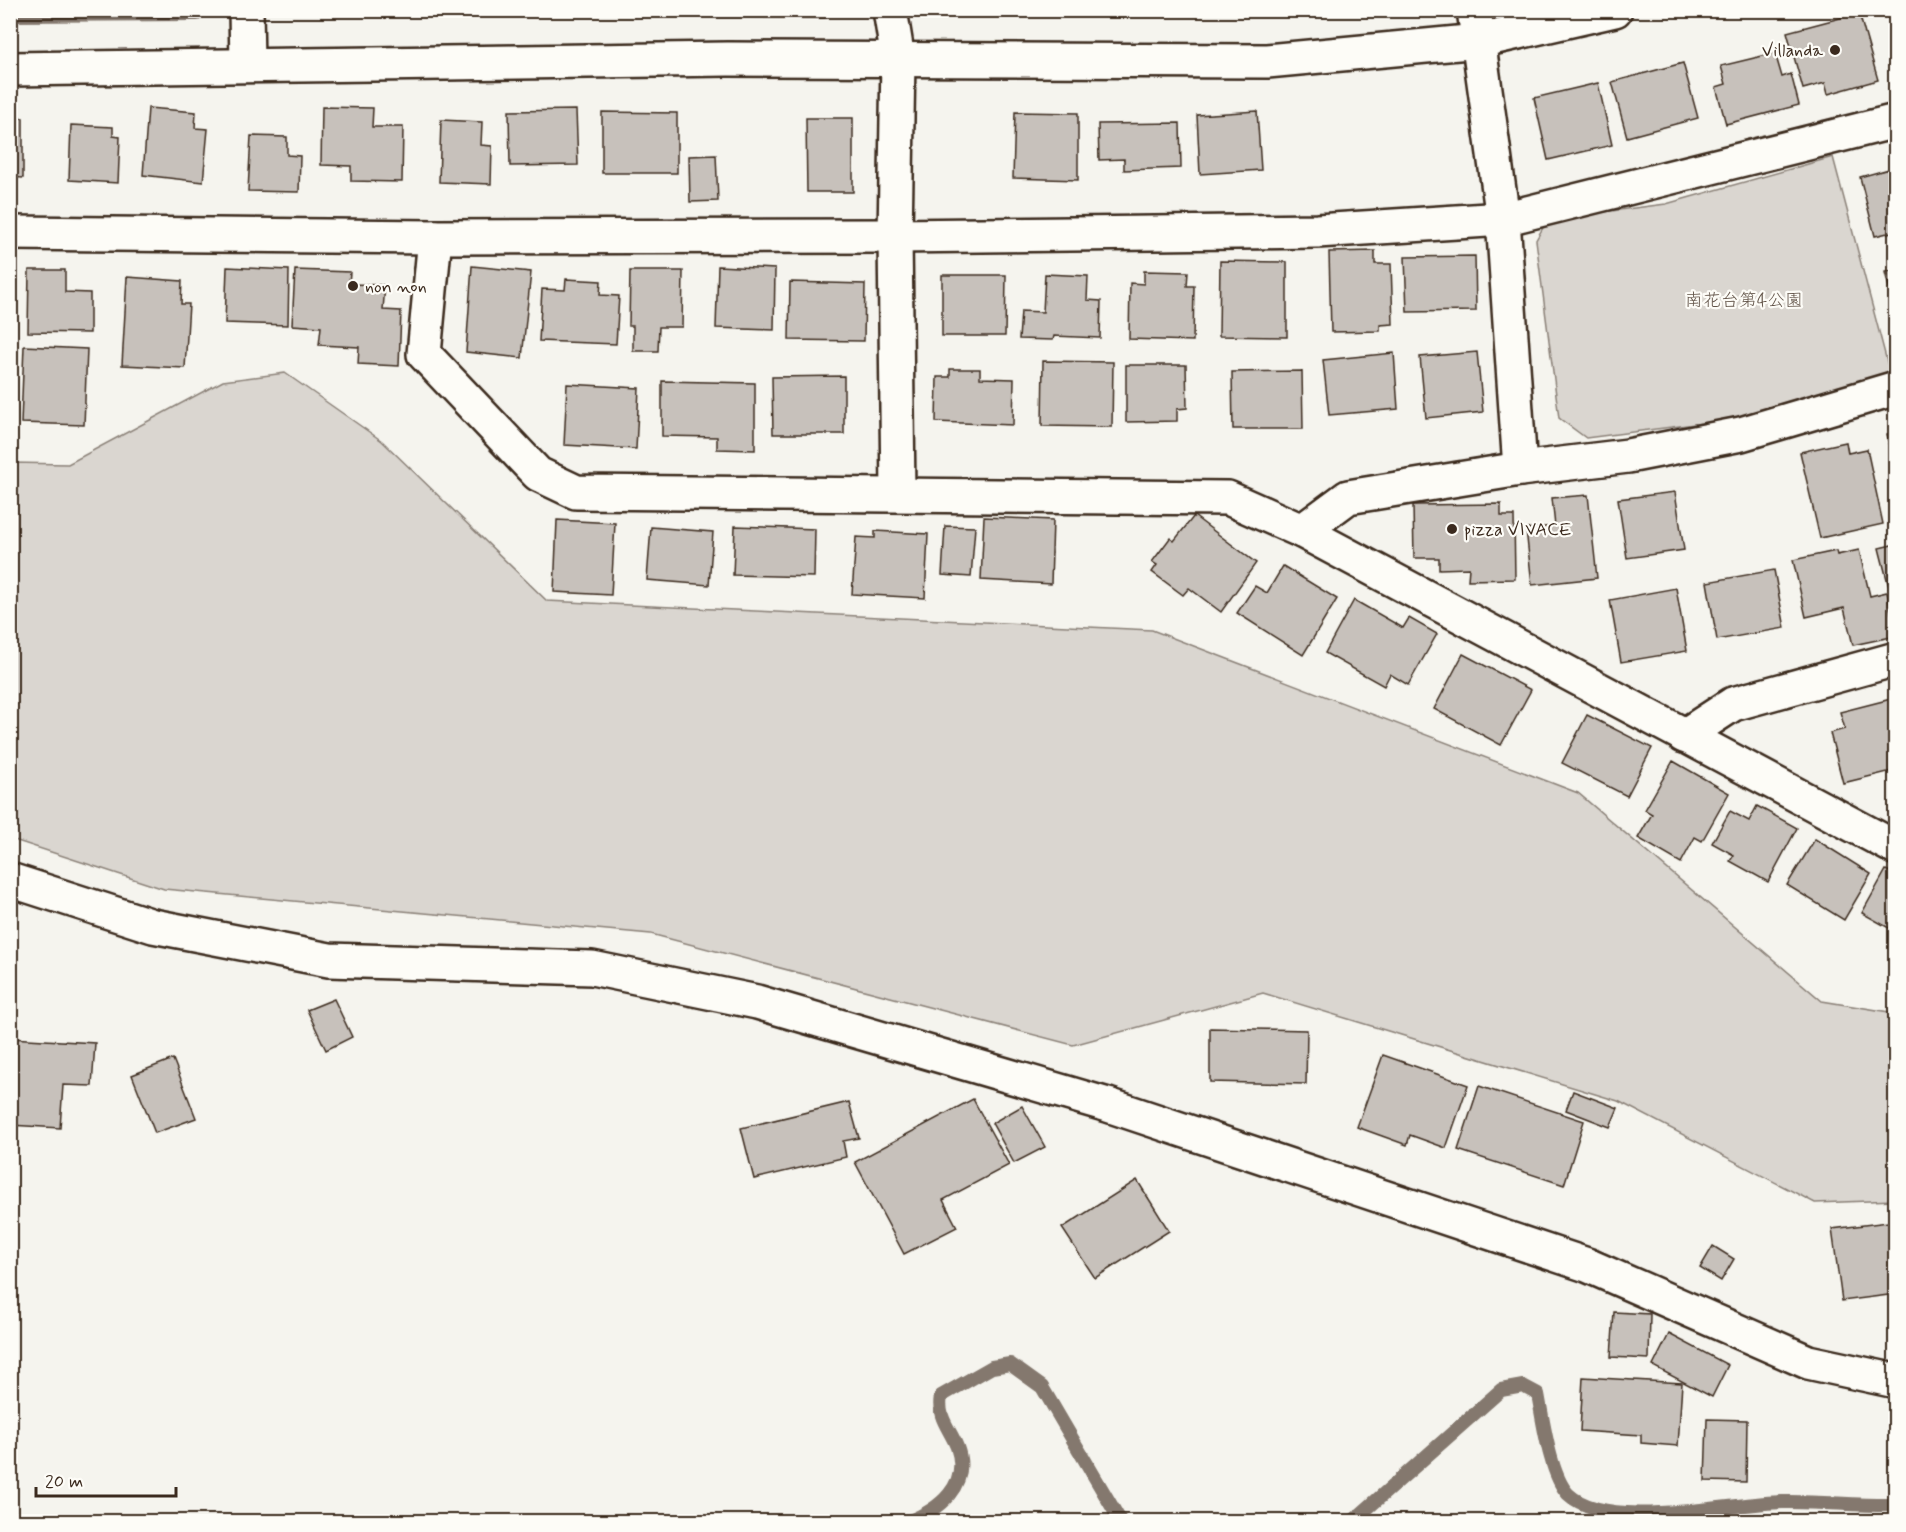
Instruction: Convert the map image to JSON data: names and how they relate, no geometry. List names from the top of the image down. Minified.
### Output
{"parks":["南花台第4公園"],"places":["Villanda","non non","pizza VIVACE"],"scale_bar":"20 m"}
